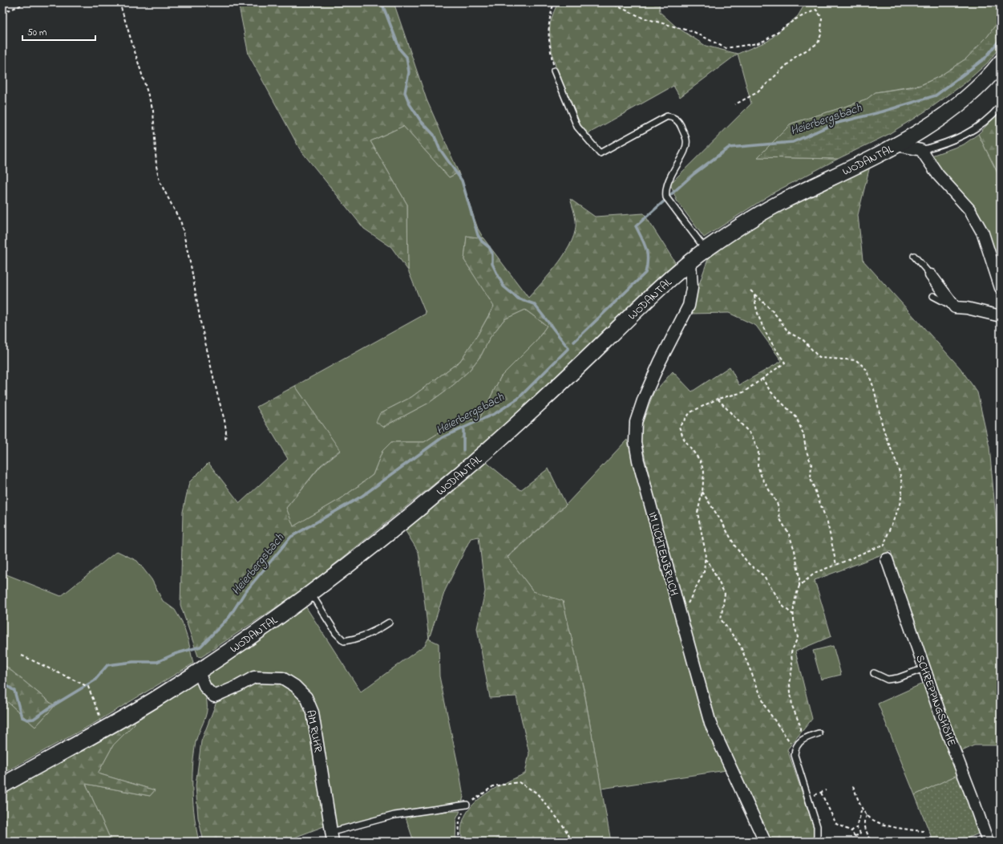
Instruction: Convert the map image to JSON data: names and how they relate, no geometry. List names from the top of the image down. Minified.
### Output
{"streets":{"main road":["WODANTAL"],"street":["IM LICHTENBRUCH","SCHREPPINGSHÖHE","AM RUHR"]},"crossings":[["WODANTAL","IM LICHTENBRUCH"],["WODANTAL","AM RUHR"]],"water":["Heierbergsbach"],"scale_bar":"50 m"}
